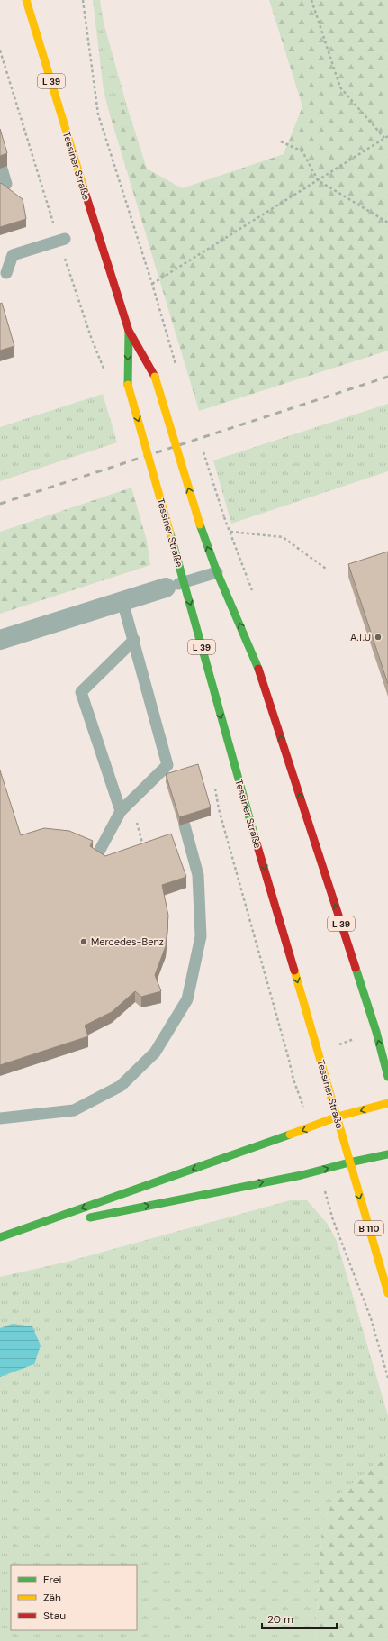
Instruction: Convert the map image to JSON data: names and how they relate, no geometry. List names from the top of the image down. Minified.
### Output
{"streets":{"main road":["L 39","Tessiner Straße","B 110"]},"places":["A.T.U","Mercedes-Benz"],"legend":["Frei","Zäh","Stau"],"scale_bar":"20 m"}
